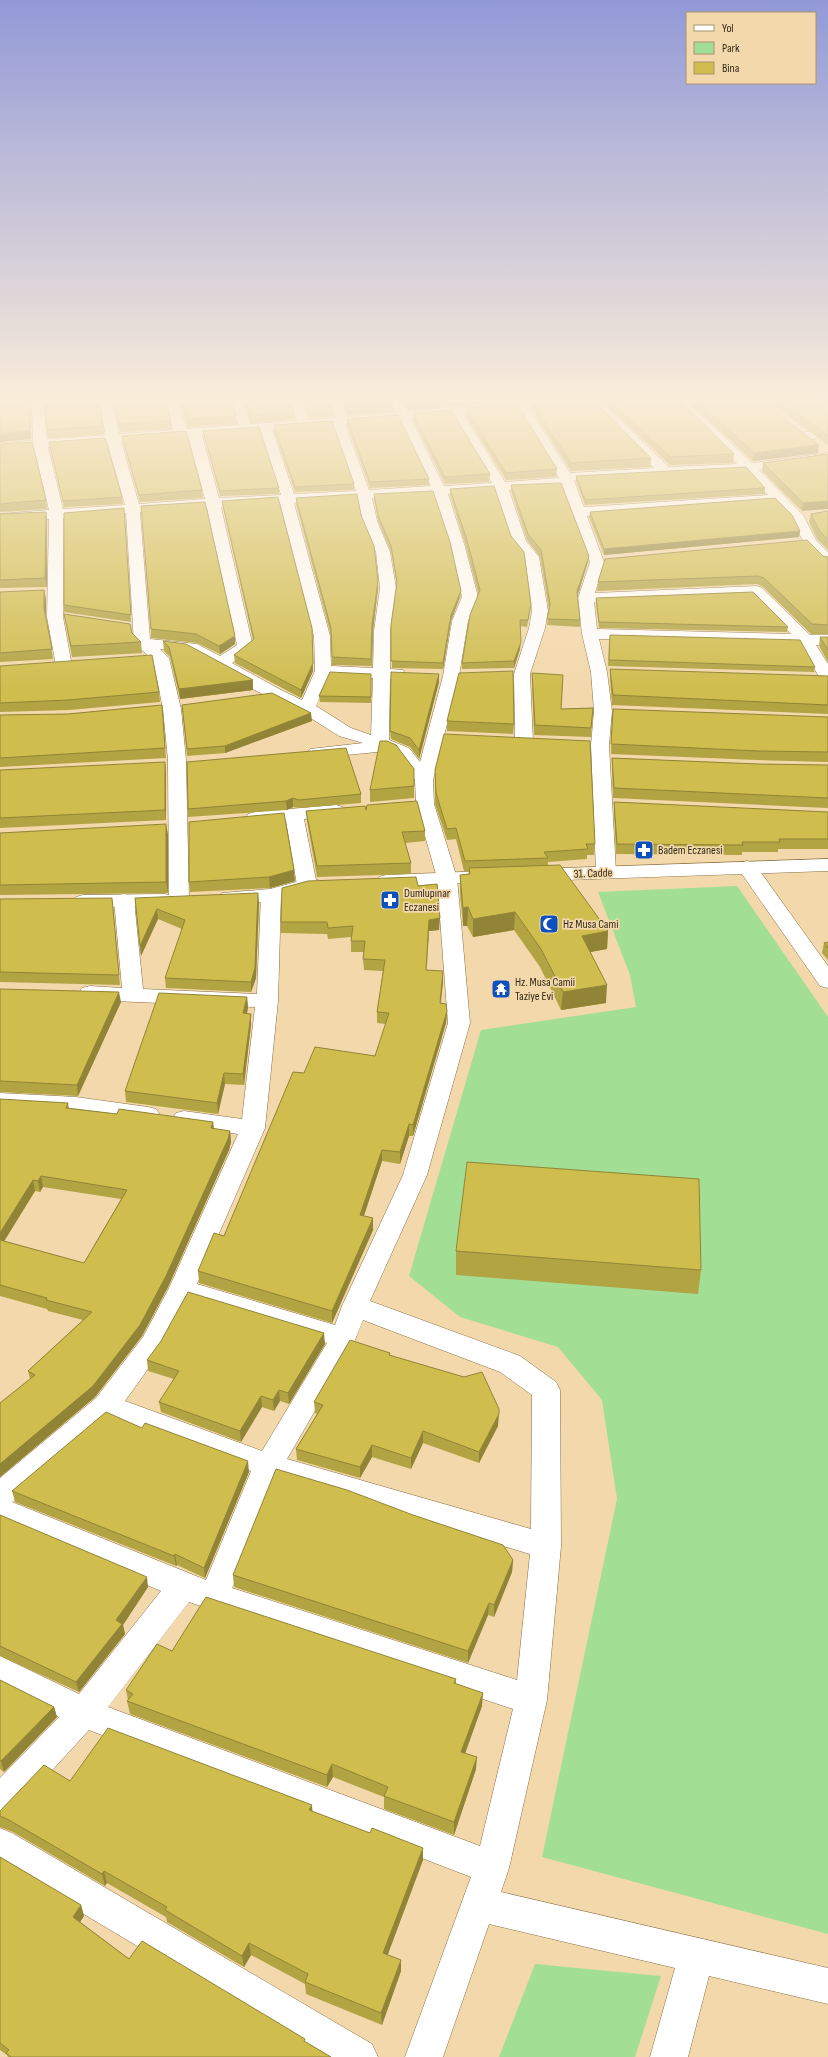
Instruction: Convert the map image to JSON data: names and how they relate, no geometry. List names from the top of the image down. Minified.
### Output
{"streets":{"street":["31. Cadde"]},"places":{"pharmacy":["Badem Eczanesi","Dumlupınar Eczanesi"],"mosque":["Hz Musa Cami"],"temple":["Hz. Musa Camii Taziye Evi"]},"legend":["Yol","Park","Bina"]}
